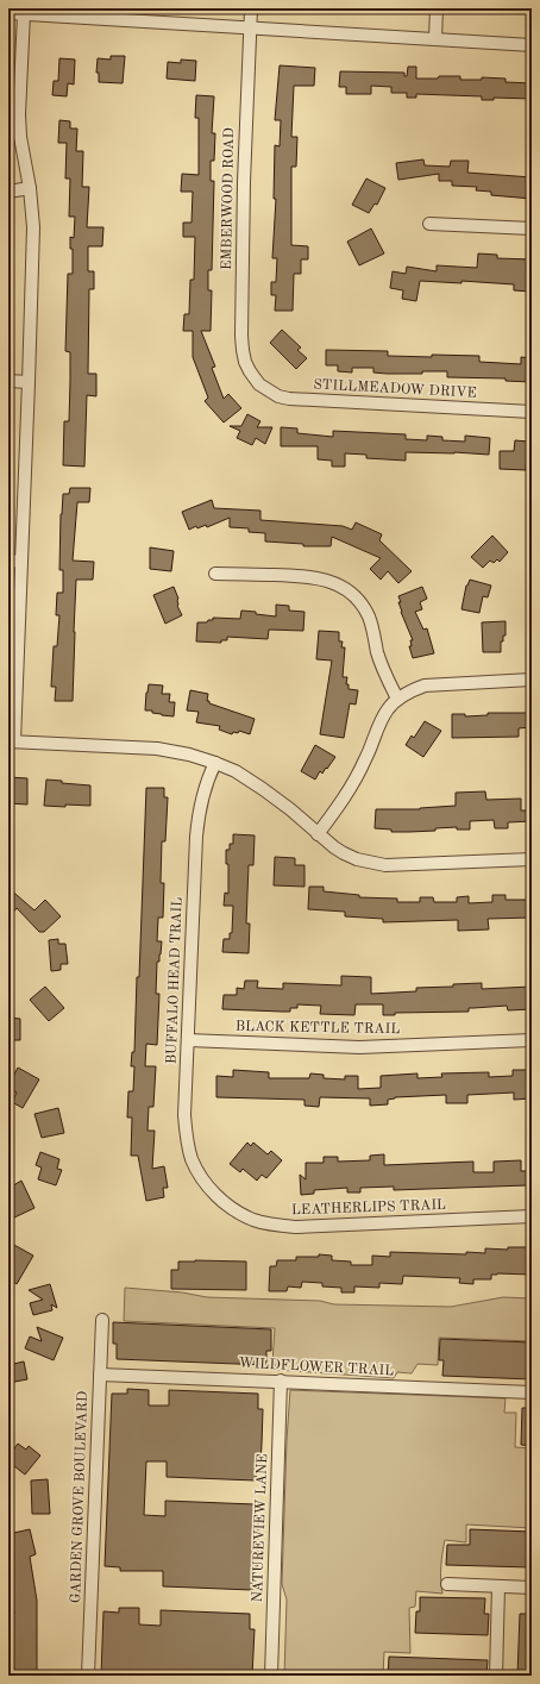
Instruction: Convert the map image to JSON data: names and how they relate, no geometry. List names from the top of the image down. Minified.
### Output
{"streets":{"street":["EMBERWOOD ROAD","STILLMEADOW DRIVE","BUFFALO HEAD TRAIL","BLACK KETTLE TRAIL","LEATHERLIPS TRAIL","WILDFLOWER TRAIL","GARDEN GROVE BOULEVARD","NATUREVIEW LANE"]},"crossings":[["EMBERWOOD ROAD","STILLMEADOW DRIVE"],["BUFFALO HEAD TRAIL","BLACK KETTLE TRAIL"],["BUFFALO HEAD TRAIL","LEATHERLIPS TRAIL"],["WILDFLOWER TRAIL","GARDEN GROVE BOULEVARD"],["WILDFLOWER TRAIL","NATUREVIEW LANE"]]}
